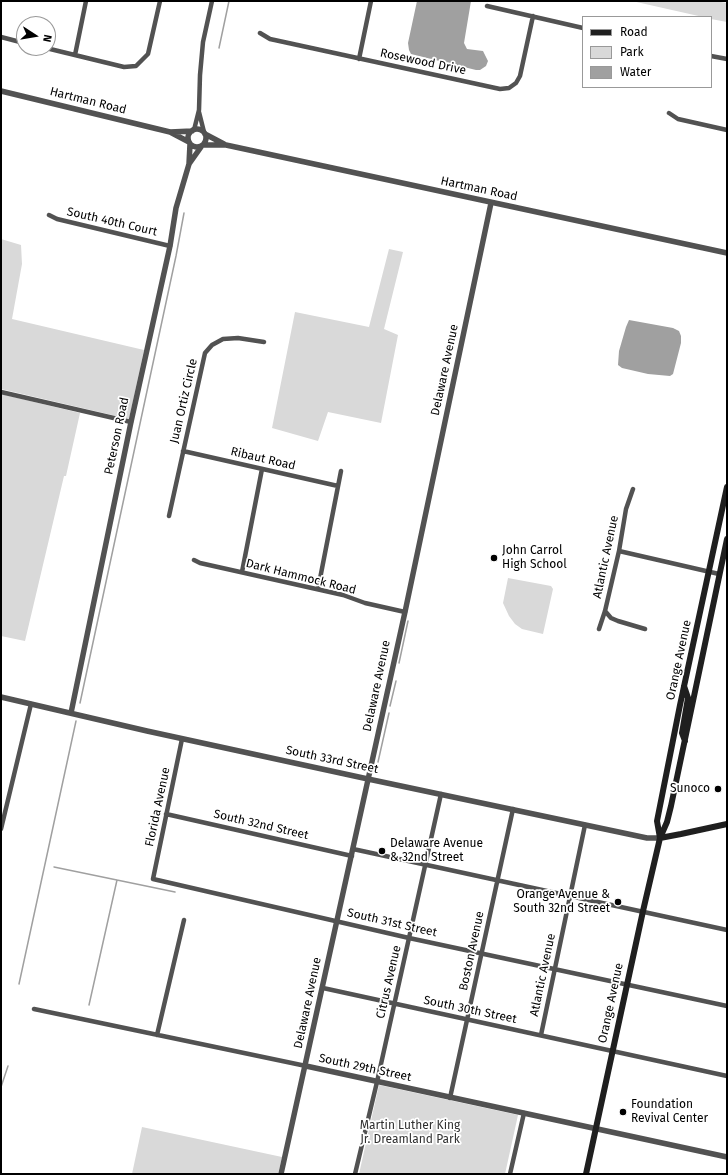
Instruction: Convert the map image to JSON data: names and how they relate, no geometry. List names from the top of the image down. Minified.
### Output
{"streets":{"main road":["Orange Avenue"],"street":["Rosewood Drive","Hartman Road","South 40th Court","Delaware Avenue","Juan Ortiz Circle","Peterson Road","Ribaut Road","Atlantic Avenue","Dark Hammock Road","South 33rd Street","Florida Avenue","South 32nd Street","South 31st Street","Boston Avenue","Citrus Avenue","South 30th Street","South 29th Street"]},"crossings":[["Hartman Road","Delaware Avenue"],["Hartman Road","Peterson Road"],["South 40th Court","Peterson Road"],["Delaware Avenue","Dark Hammock Road"],["Delaware Avenue","South 33rd Street"],["Delaware Avenue","South 32nd Street"],["Delaware Avenue","South 31st Street"],["Delaware Avenue","South 30th Street"],["Delaware Avenue","South 29th Street"],["Juan Ortiz Circle","Ribaut Road"],["Peterson Road","South 33rd Street"],["Atlantic Avenue","South 33rd Street"],["Atlantic Avenue","South 31st Street"],["Atlantic Avenue","South 30th Street"],["Orange Avenue","South 33rd Street"],["Orange Avenue","South 31st Street"],["Orange Avenue","South 30th Street"],["Orange Avenue","South 29th Street"],["South 33rd Street","Florida Avenue"],["South 33rd Street","Boston Avenue"],["South 33rd Street","Citrus Avenue"],["Florida Avenue","South 32nd Street"],["Florida Avenue","South 31st Street"],["South 31st Street","Boston Avenue"],["South 31st Street","Citrus Avenue"],["Boston Avenue","South 30th Street"],["Boston Avenue","South 29th Street"],["Citrus Avenue","South 30th Street"],["Citrus Avenue","South 29th Street"]],"parks":["Martin Luther King Jr. Dreamland Park"],"places":["John Carrol High School","Sunoco","Delaware Avenue & 32nd Street","Orange Avenue & South 32nd Street","Foundation Revival Center"],"legend":["Road","Park","Water"],"north":"right"}
